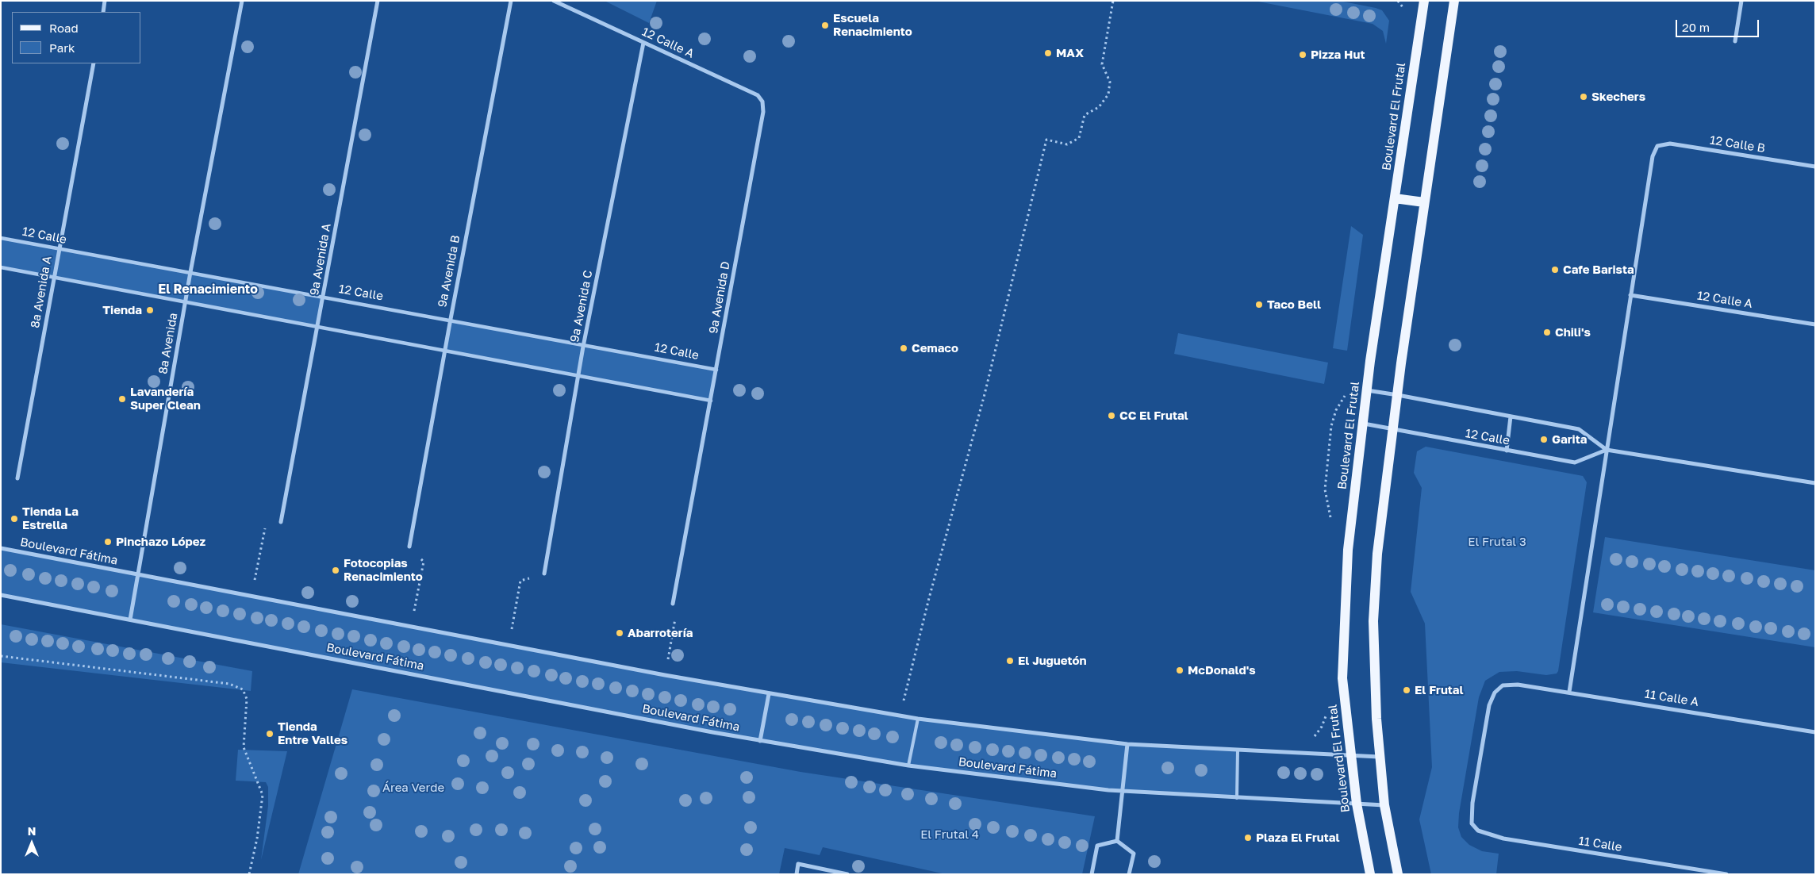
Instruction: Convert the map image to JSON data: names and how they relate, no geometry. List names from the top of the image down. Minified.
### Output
{"streets":{"main road":["Boulevard El Frutal"],"street":["12 Calle A","12 Calle B","12 Calle","9a Avenida A","9a Avenida B","8a Avenida A","9a Avenida D","9a Avenida C","8a Avenida","Boulevard Fátima","11 Calle A","11 Calle"]},"crossings":[["12 Calle A","12 Calle B"],["12 Calle A","9a Avenida D"],["12 Calle A","9a Avenida C"],["Boulevard El Frutal","12 Calle"],["Boulevard El Frutal","Boulevard Fátima"],["12 Calle","9a Avenida A"],["12 Calle","9a Avenida B"],["12 Calle","8a Avenida A"],["12 Calle","9a Avenida D"],["12 Calle","9a Avenida C"],["12 Calle","8a Avenida"],["8a Avenida","Boulevard Fátima"],["11 Calle A","11 Calle"]],"districts":["El Renacimiento"],"parks":["El Frutal 3","Área Verde","El Frutal 4"],"places":["Escuela Renacimiento","MAX","Pizza Hut","Skechers","Cafe Barista","Taco Bell","Tienda","Chili's","Cemaco","Lavandería Super Clean","CC El Frutal","Garita","Tienda La Estrella","Pinchazo López","Fotocopias Renacimiento","Abarrotería","El Juguetón","McDonald's","El Frutal","Tienda Entre Valles","Plaza El Frutal"],"legend":["Road","Park"],"scale_bar":"20 m","north":"top"}
